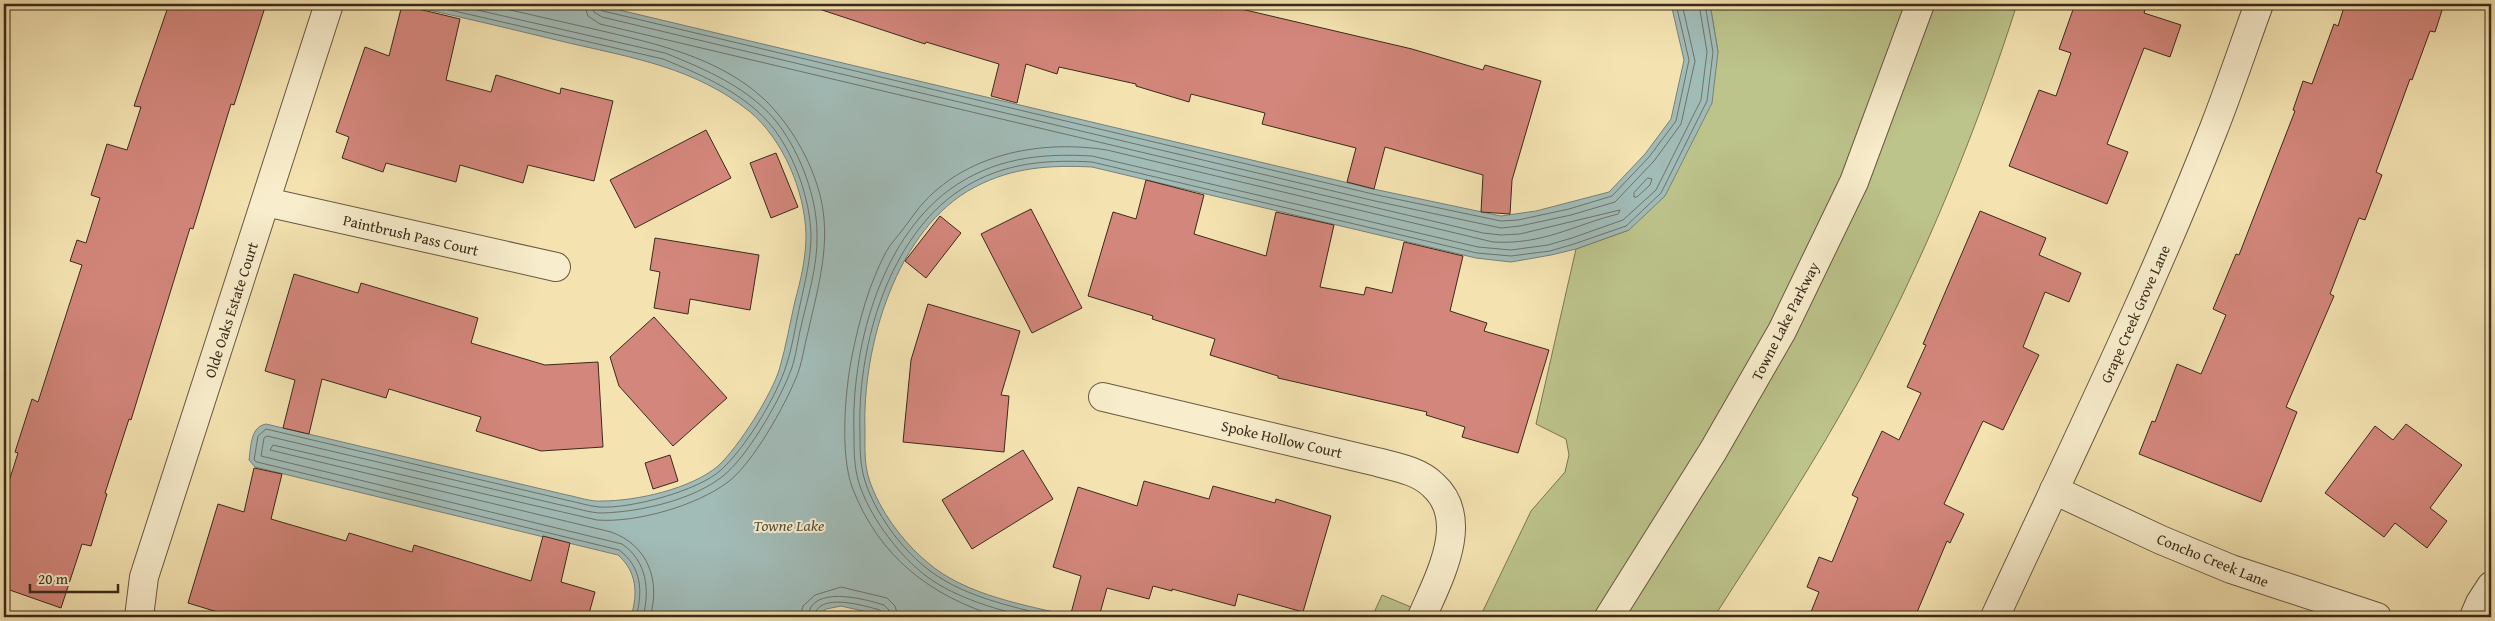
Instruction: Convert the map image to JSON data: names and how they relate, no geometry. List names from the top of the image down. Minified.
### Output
{"streets":{"street":["Paintbrush Pass Court","Olde Oaks Estate Court","Grape Creek Grove Lane","Towne Lake Parkway","Spoke Hollow Court","Concho Creek Lane"]},"crossings":[["Paintbrush Pass Court","Olde Oaks Estate Court"],["Grape Creek Grove Lane","Concho Creek Lane"]],"water":["Towne Lake"],"scale_bar":"20 m"}
